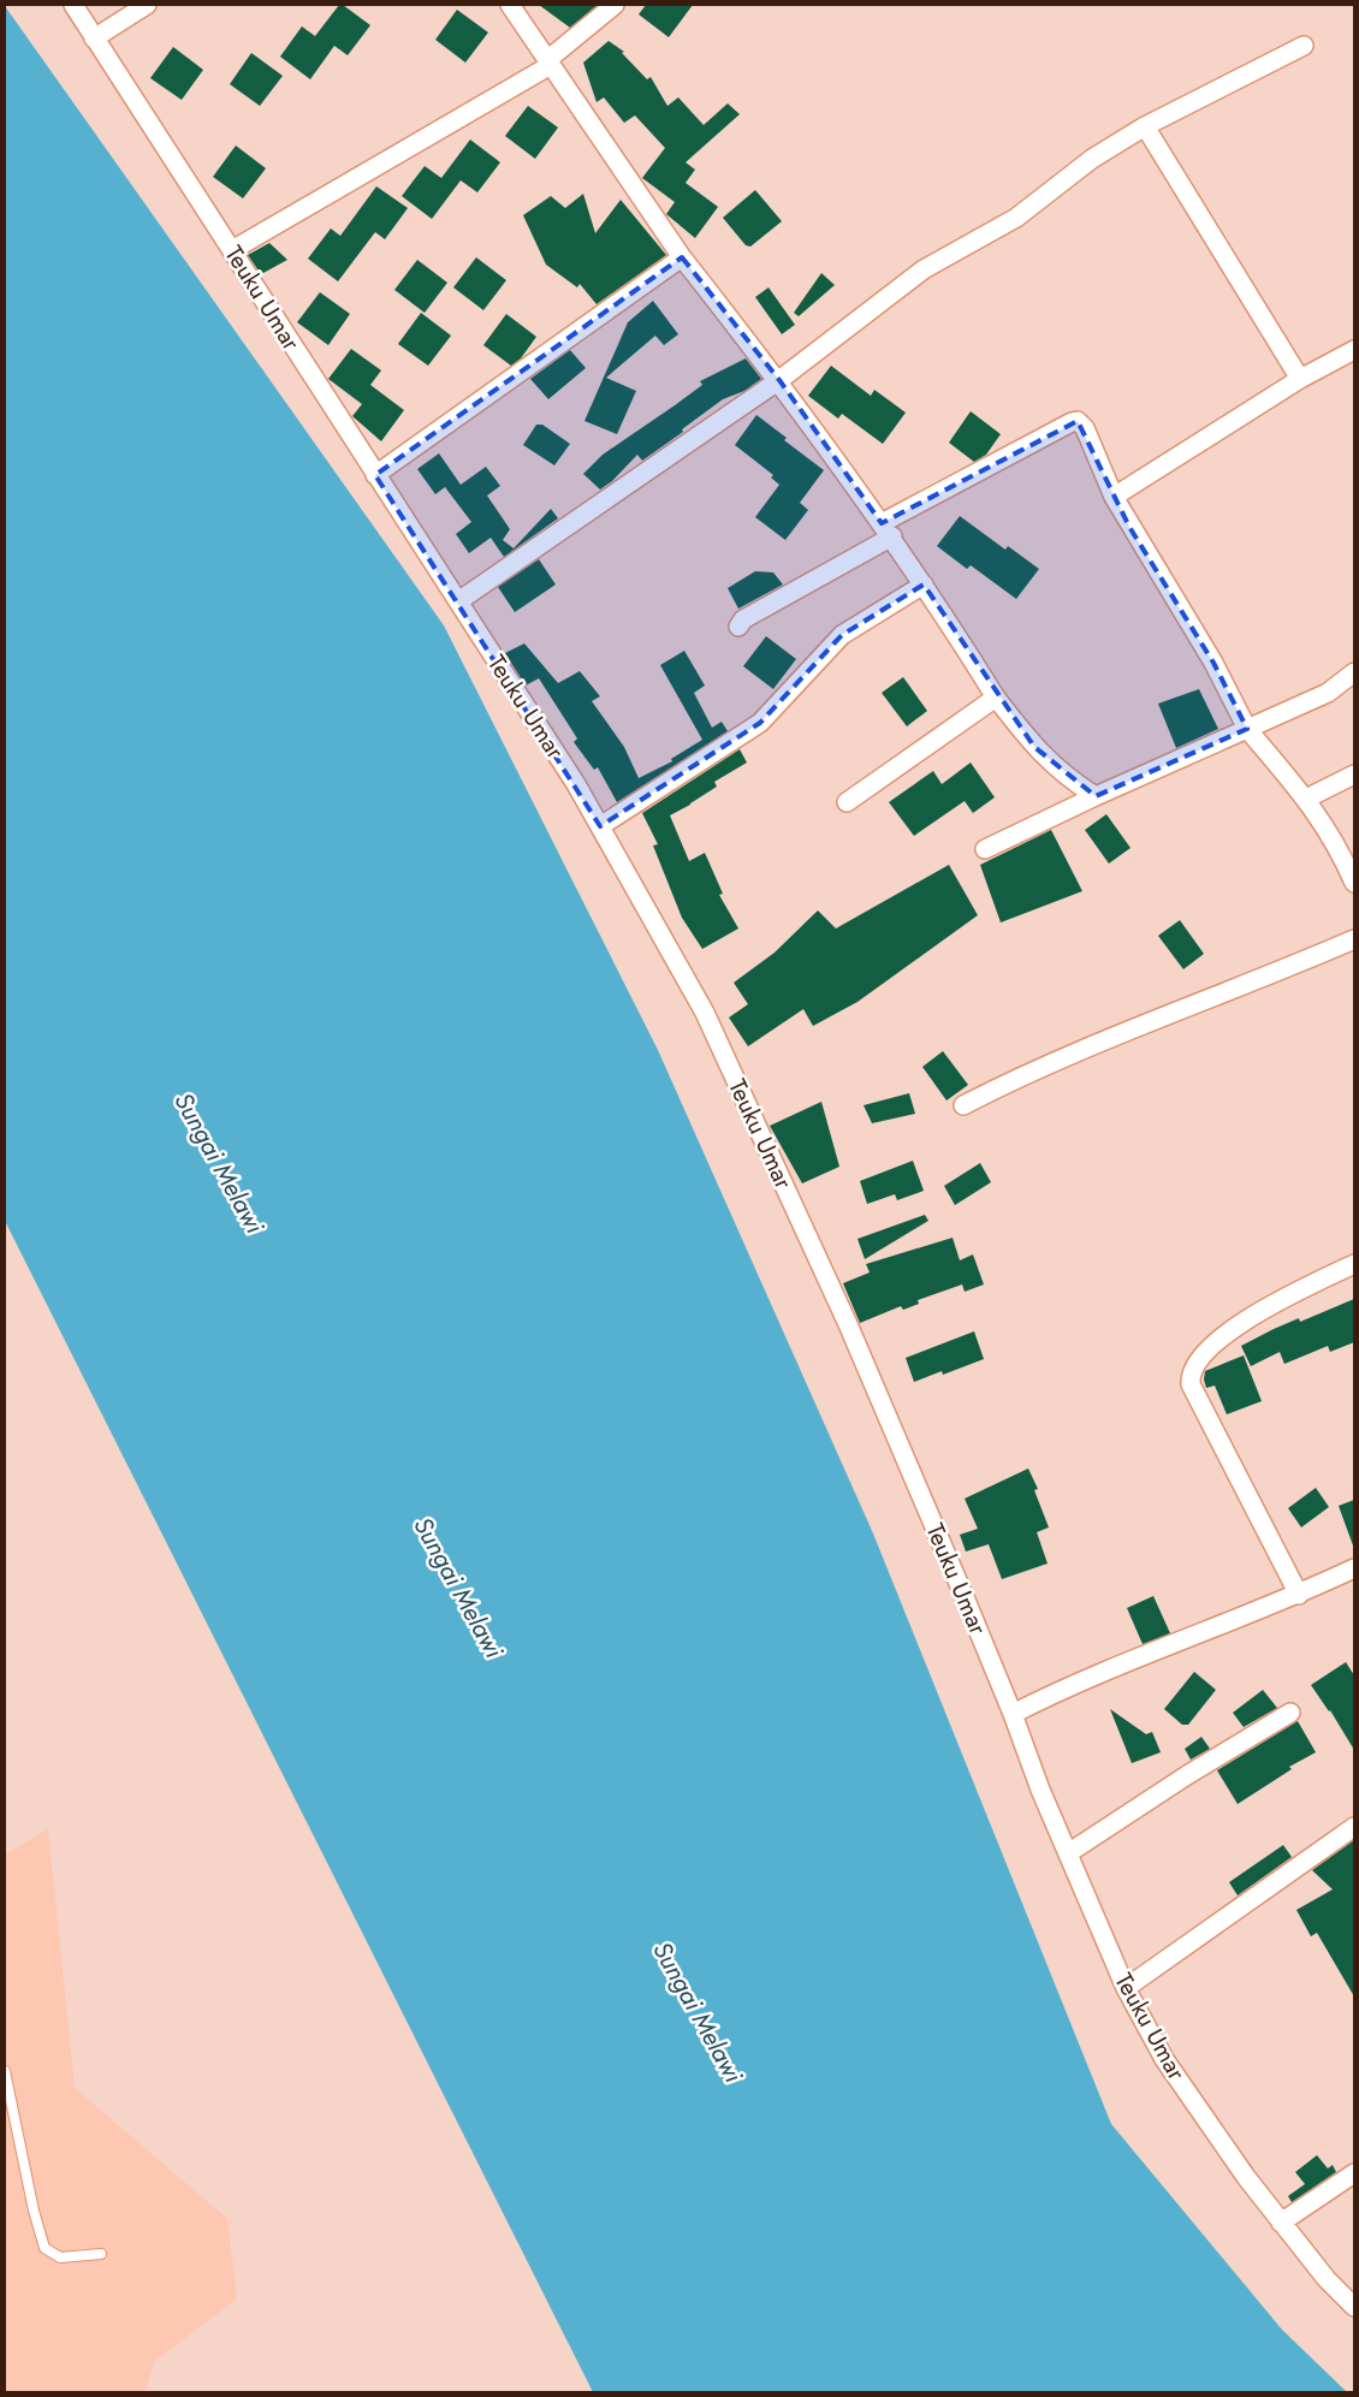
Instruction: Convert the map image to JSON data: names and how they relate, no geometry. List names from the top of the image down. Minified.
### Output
{"streets":{"street":["Teuku Umar"]},"water":["Sungai Melawi"]}
